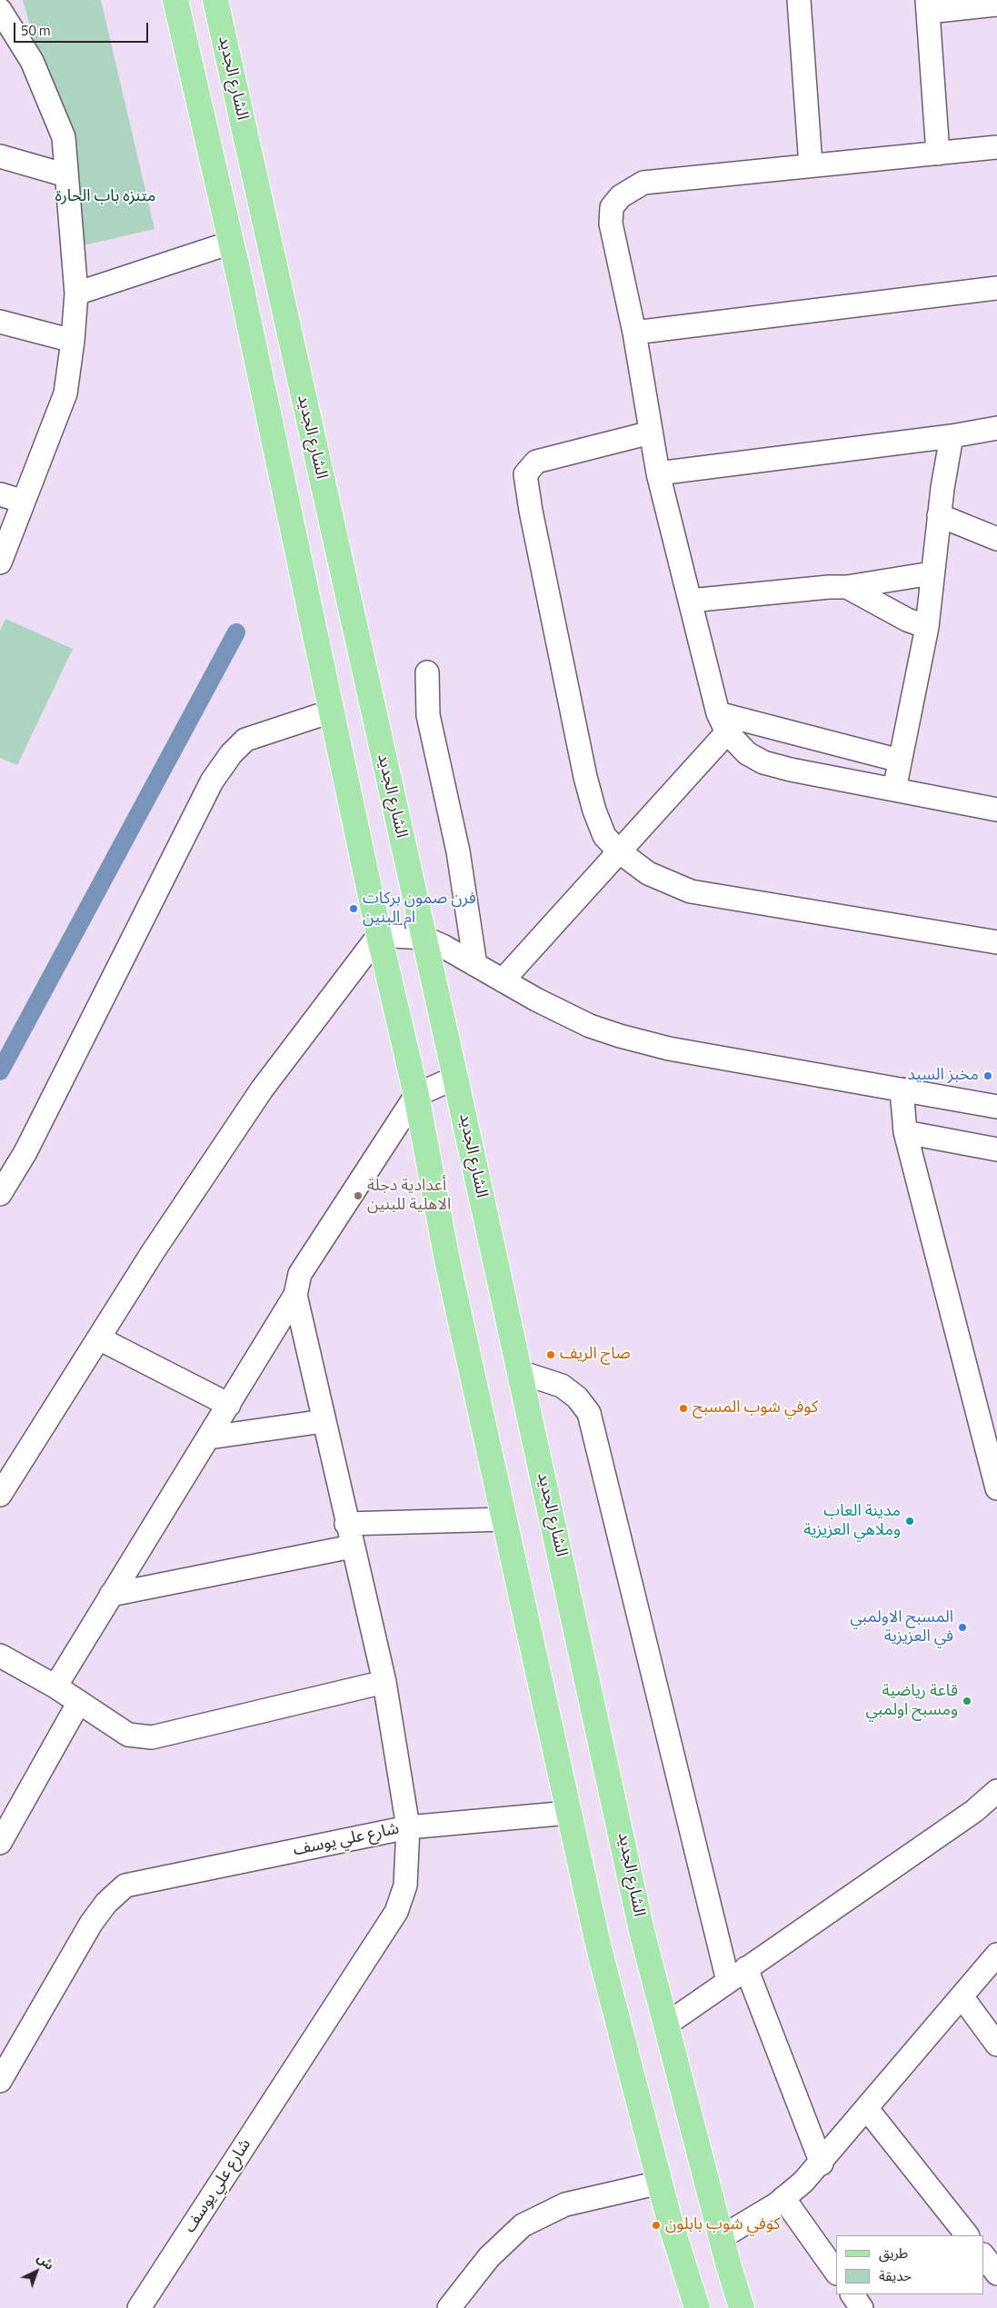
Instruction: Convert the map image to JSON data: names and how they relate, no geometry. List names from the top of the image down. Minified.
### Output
{"streets":{"main road":["الشارع الجديد"],"street":["شارع علي يوسف"]},"parks":["متنزه باب الحارة"],"places":["فرن صمون بركات ام البنين","مخبز السيد","أعدادية دجلة الاهلية للبنين","صاج الريف","كوفي شوب المسبح","مدينة العاب وملاهي العزيزية","المسبح الاولمبي في العزيزية","قاعة رياضية ومسبح اولمبي","كوفي شوب بابلون"],"legend":["طريق","حديقة"],"scale_bar":"50 m","north":"top right"}
